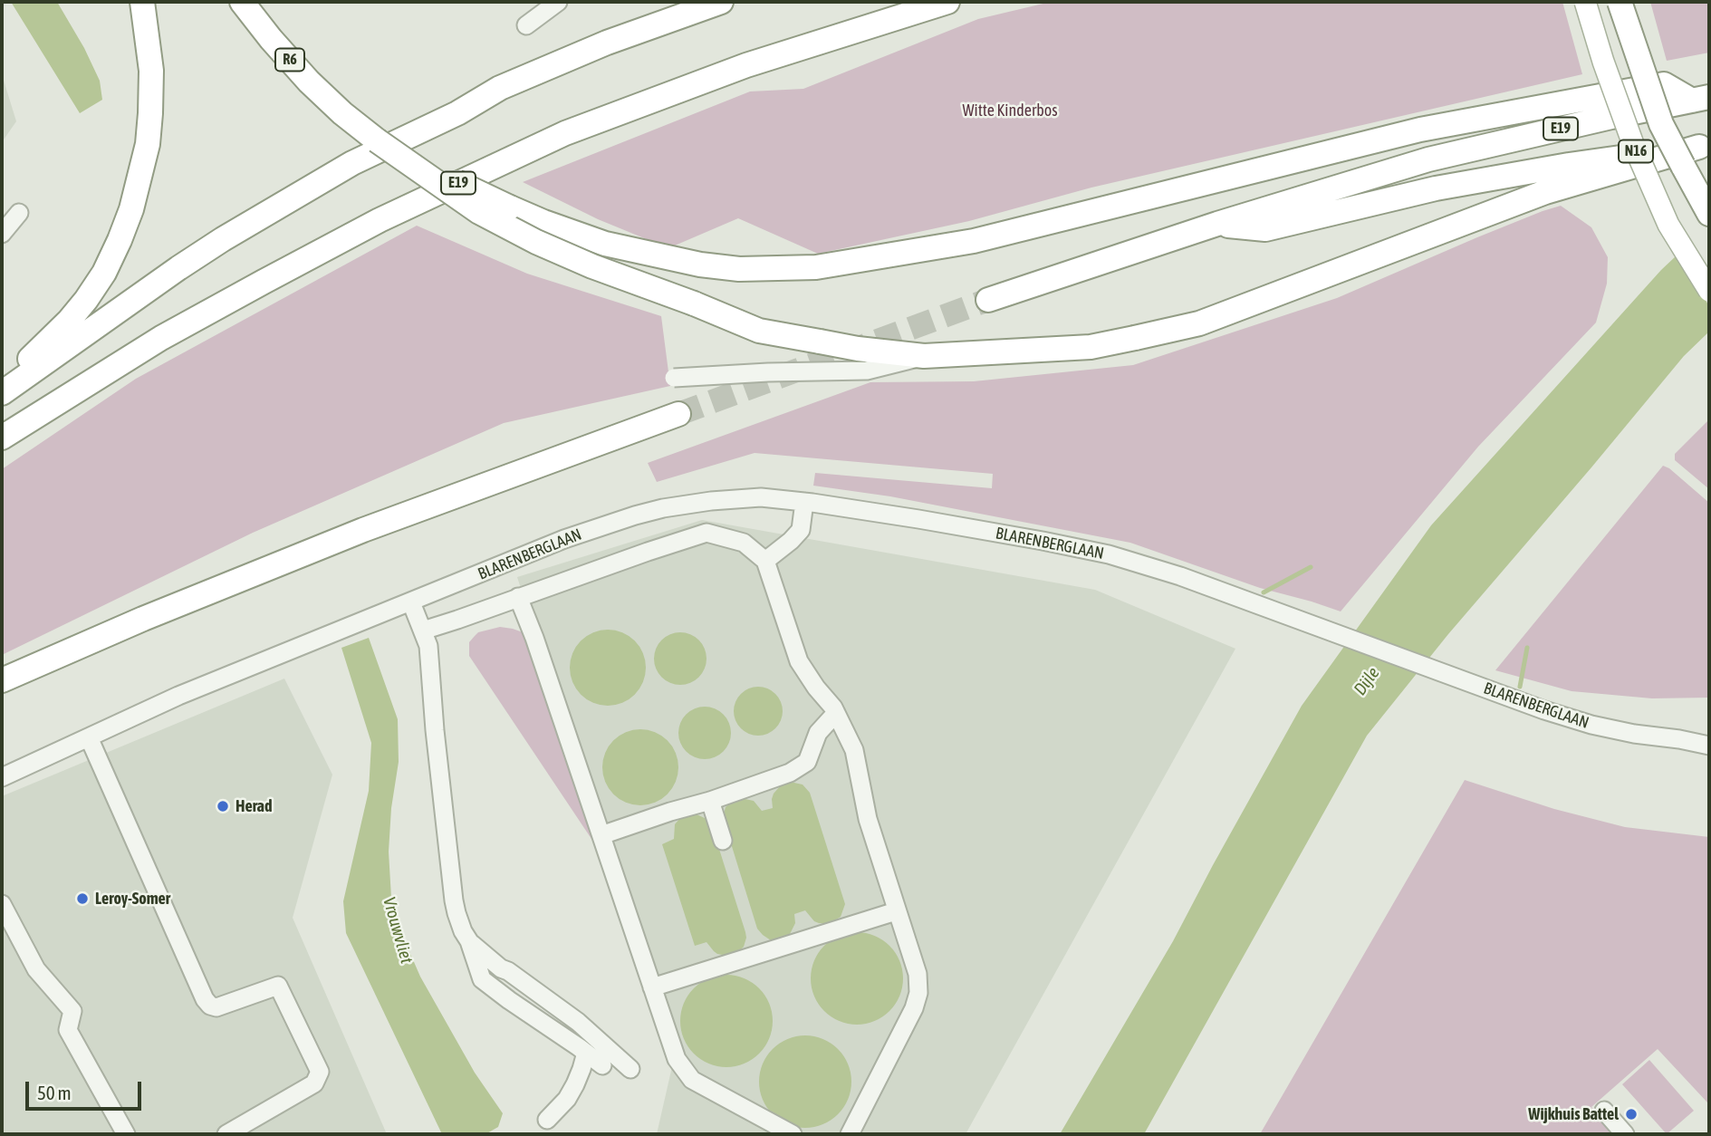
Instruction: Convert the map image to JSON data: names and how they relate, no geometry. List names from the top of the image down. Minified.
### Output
{"streets":{"highway":["R6","E19","N16"],"street":["BLARENBERGLAAN"]},"water":["Dijle","Vrouwvliet"],"parks":["Witte Kinderbos"],"places":["Herad","Leroy-Somer","Wijkhuis Battel"],"scale_bar":"50 m"}
